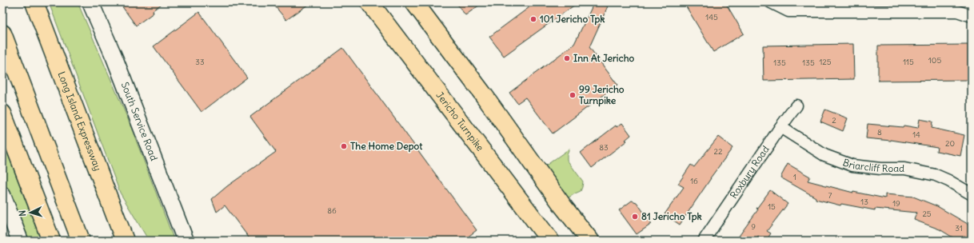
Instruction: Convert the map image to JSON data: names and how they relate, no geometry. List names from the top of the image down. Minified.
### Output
{"streets":{"main road":["South Service Road","Long Island Expressway","Jericho Turnpike"],"street":["Briarcliff Road","Roxbury Road"]},"crossings":[["Briarcliff Road","Roxbury Road"]],"places":["101 Jericho Tpk","Inn At Jericho","99 Jericho Turnpike","The Home Depot","81 Jericho Tpk"],"house_numbers":["145","105","33","125","115","135","135","2","8","14","20","83","22","1","16","7","13","19","15","86","25","9","31"],"north":"left"}
